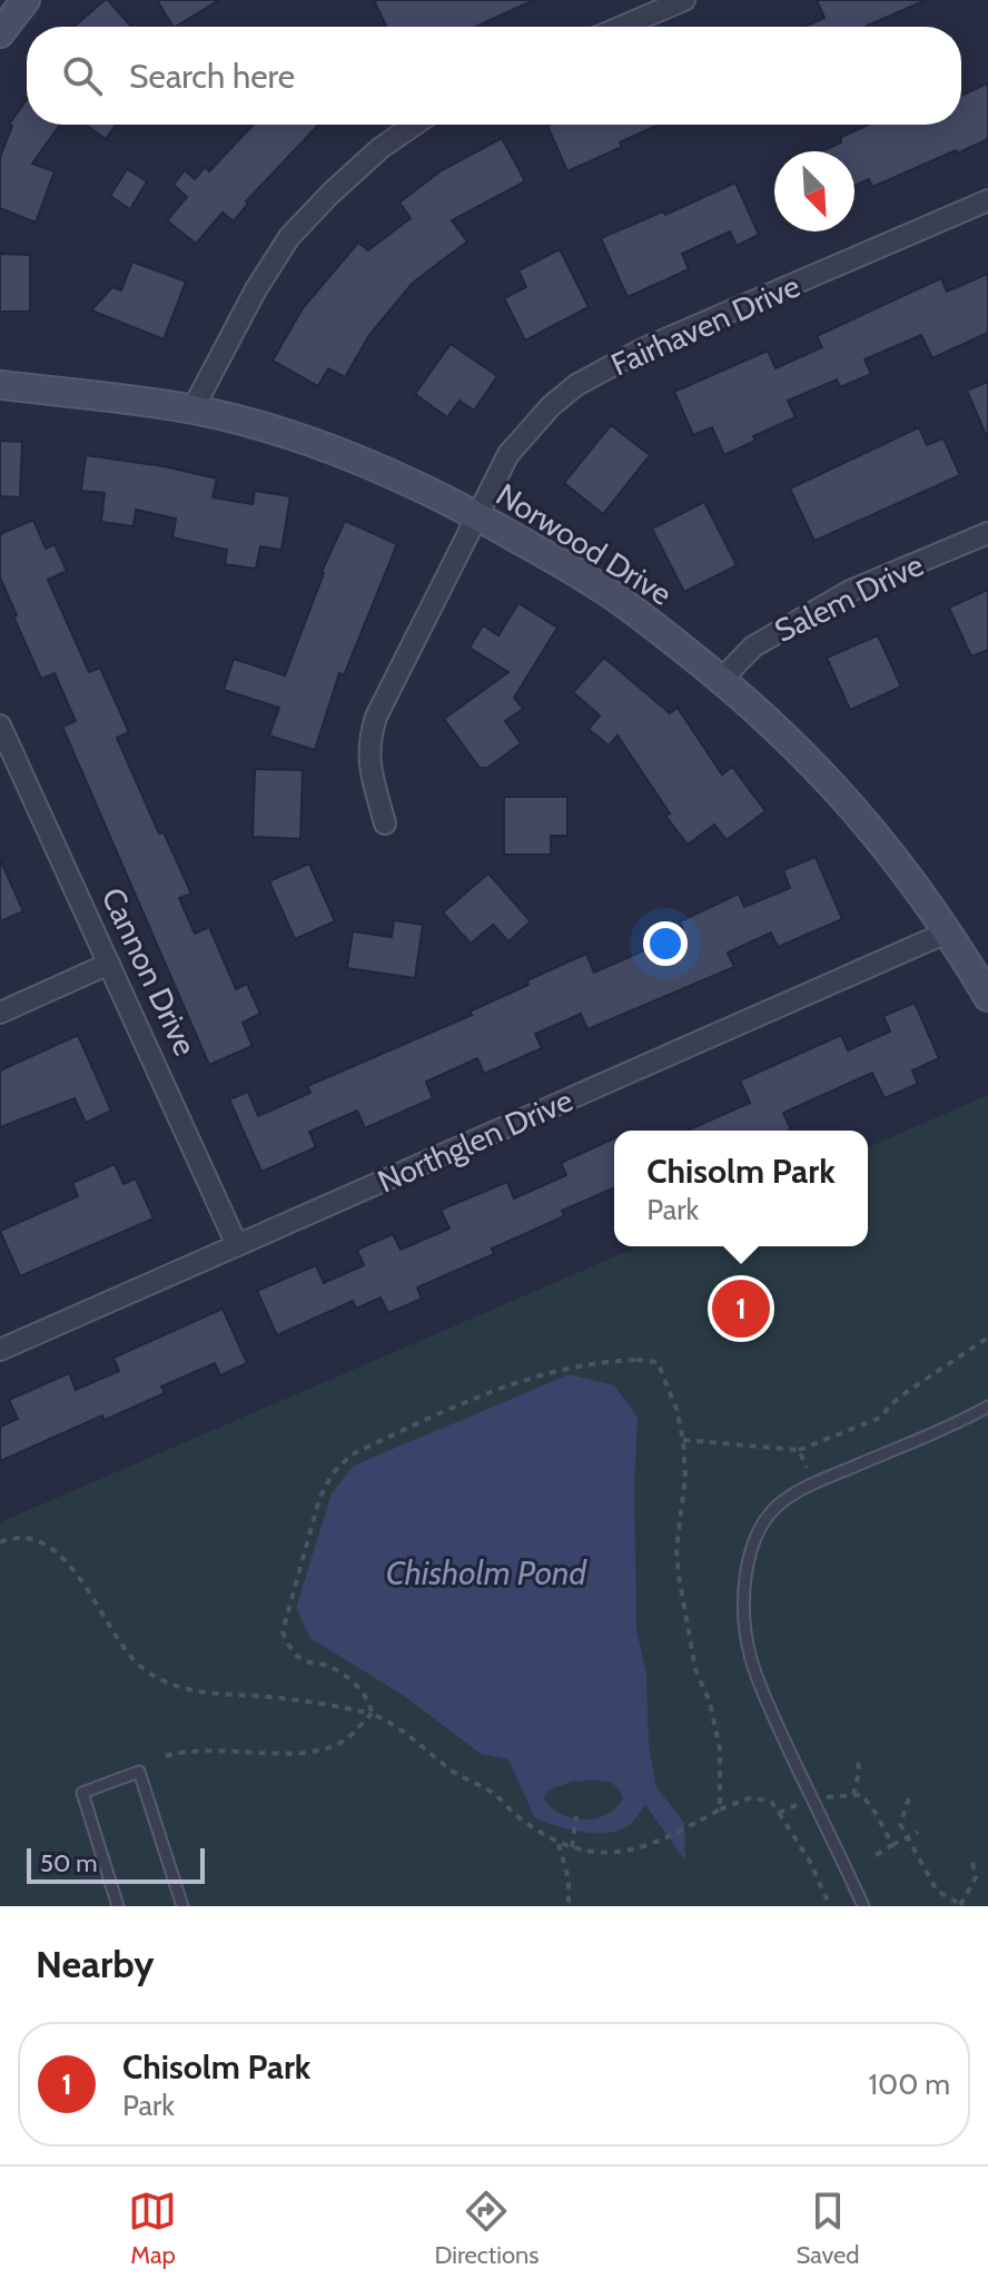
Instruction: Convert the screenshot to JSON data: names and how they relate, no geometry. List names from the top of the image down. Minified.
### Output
{"streets":{"main road":["Norwood Drive"],"street":["Fairhaven Drive","Salem Drive","Cannon Drive","Northglen Drive"]},"crossings":[["Fairhaven Drive","Norwood Drive"],["Norwood Drive","Salem Drive"],["Norwood Drive","Northglen Drive"],["Cannon Drive","Northglen Drive"]],"water":["Chisholm Pond"],"scale_bar":"50 m","north":"bottom right","page":{"search":"Search here","popup":["Chisolm Park","Park"],"pins":"1","scale":"50 m","heading":"Nearby","list":[{"mark":"1","name":"Chisolm Park","note":"Park","value":"100 m"}],"nav":["Map","Directions","Saved"]}}
